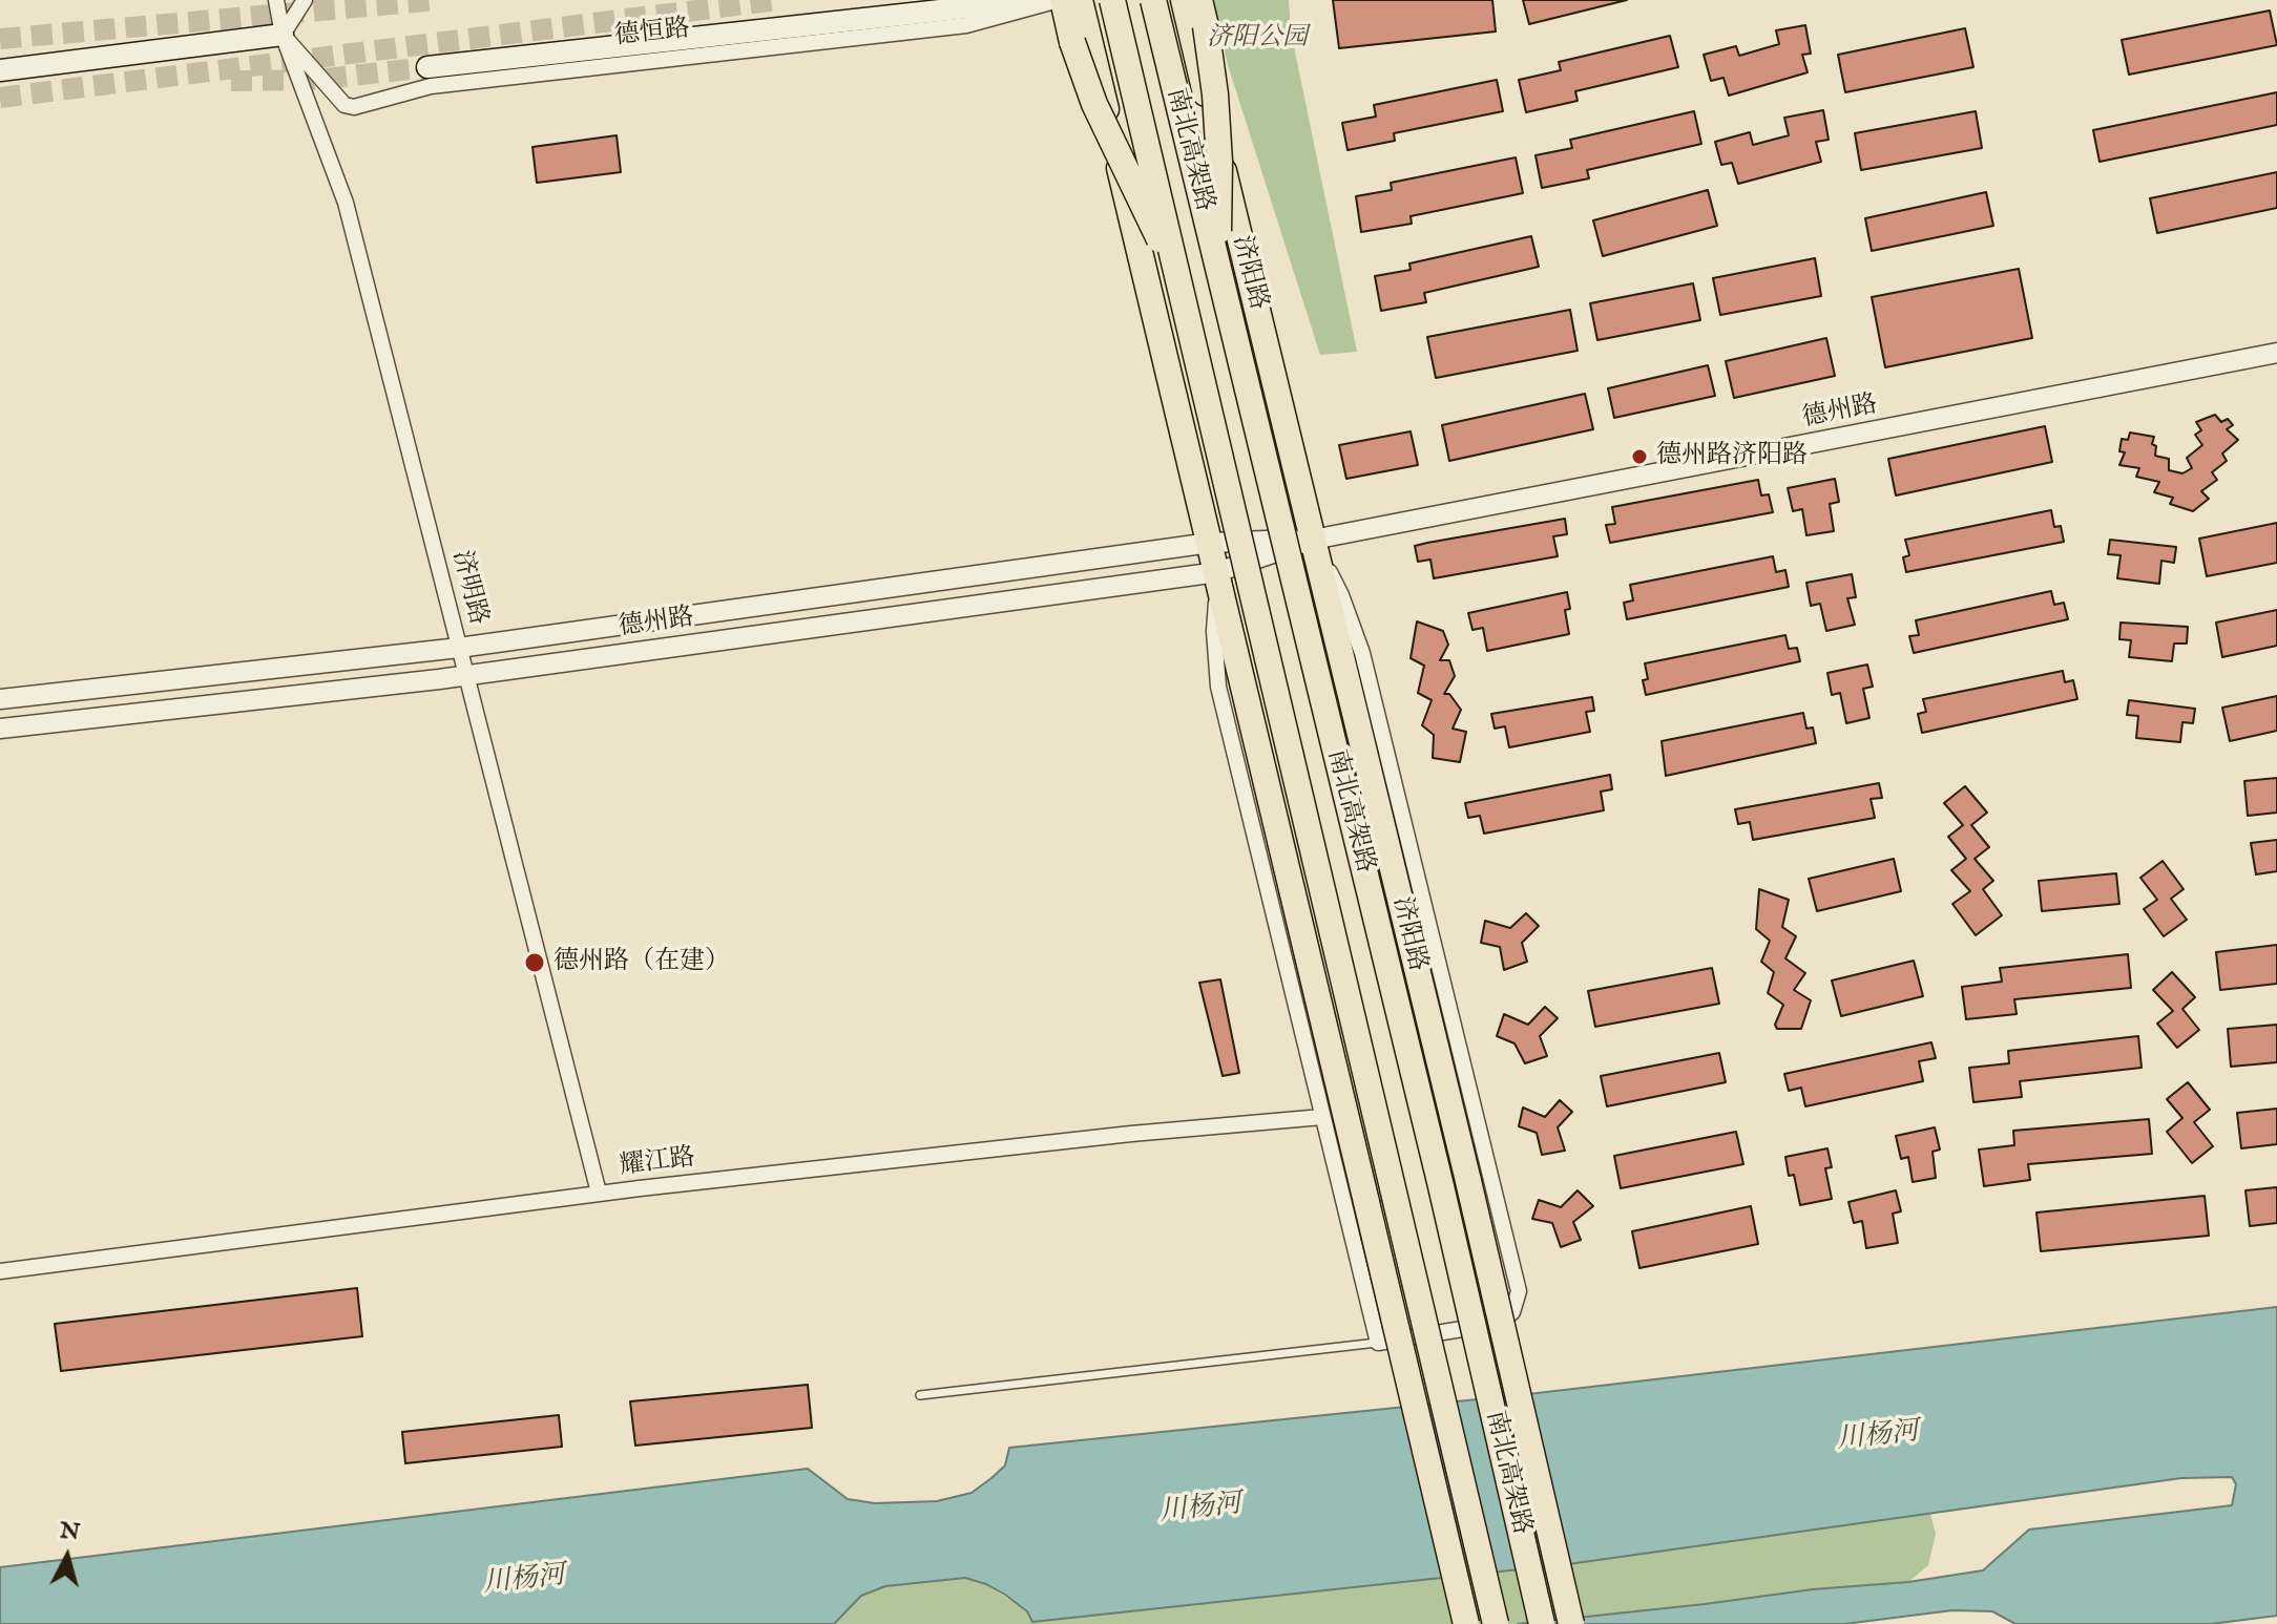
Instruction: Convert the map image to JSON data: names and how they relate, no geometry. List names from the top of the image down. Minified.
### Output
{"streets":{"main road":["南北高架路","济阳路"],"street":["德恒路","德州路","济明路","耀江路"]},"crossings":[["德恒路","济明路"],["济阳路","德州路"],["德州路","济明路"],["济明路","耀江路"]],"water":["川杨河"],"parks":["济阳公园"],"places":["德州路济阳路","德州路（在建）"],"north":"top"}
